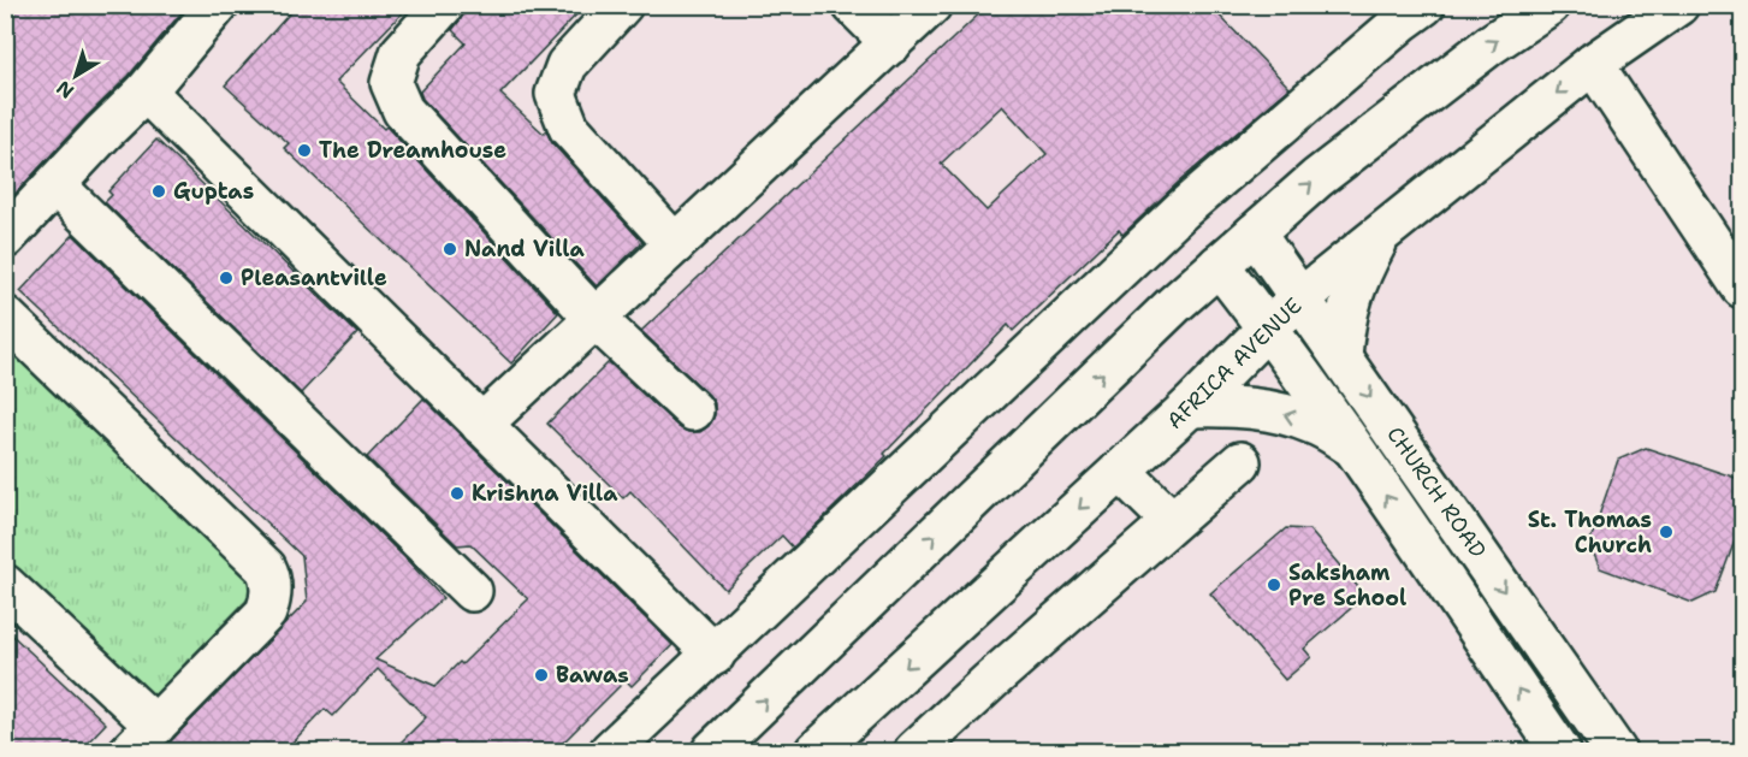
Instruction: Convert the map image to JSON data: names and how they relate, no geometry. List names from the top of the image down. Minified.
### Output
{"streets":{"street":["AFRICA AVENUE","CHURCH ROAD"]},"crossings":[["AFRICA AVENUE","CHURCH ROAD"]],"places":["The Dreamhouse","Guptas","Nand Villa","Pleasantville","Krishna Villa","St. Thomas Church","Saksham Pre School","Bawas"],"north":"bottom left"}
